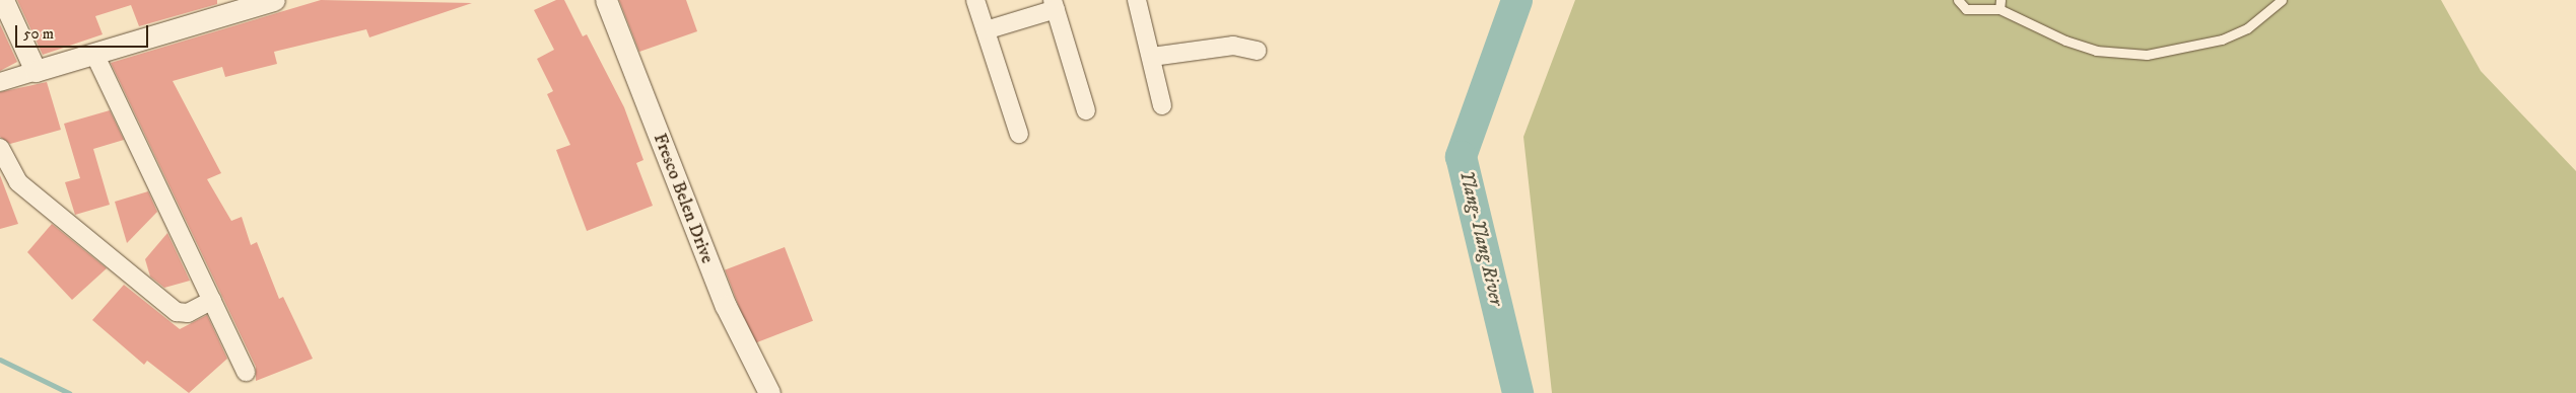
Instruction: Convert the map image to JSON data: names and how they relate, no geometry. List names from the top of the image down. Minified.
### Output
{"streets":{"street":["Fresco Belen Drive"]},"water":["Ylang-Ylang River"],"scale_bar":"50 m"}
